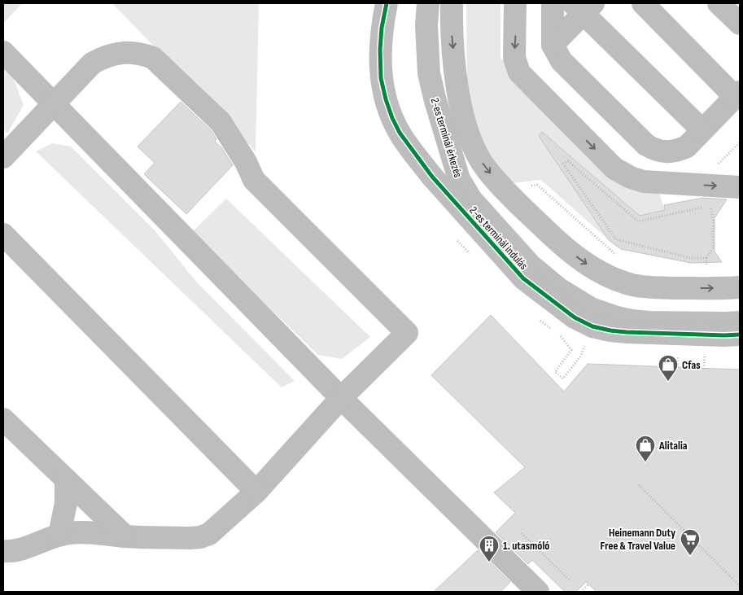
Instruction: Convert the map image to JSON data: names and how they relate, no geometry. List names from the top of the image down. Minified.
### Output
{"streets":{"street":["2-es terminál érkezés","2-es terminál indulás"]},"places":{"shop":["Cfas","Alitalia"],"supermarket":["Heinemann Duty Free & Travel Value"],"building":["1. utasmóló"]}}
